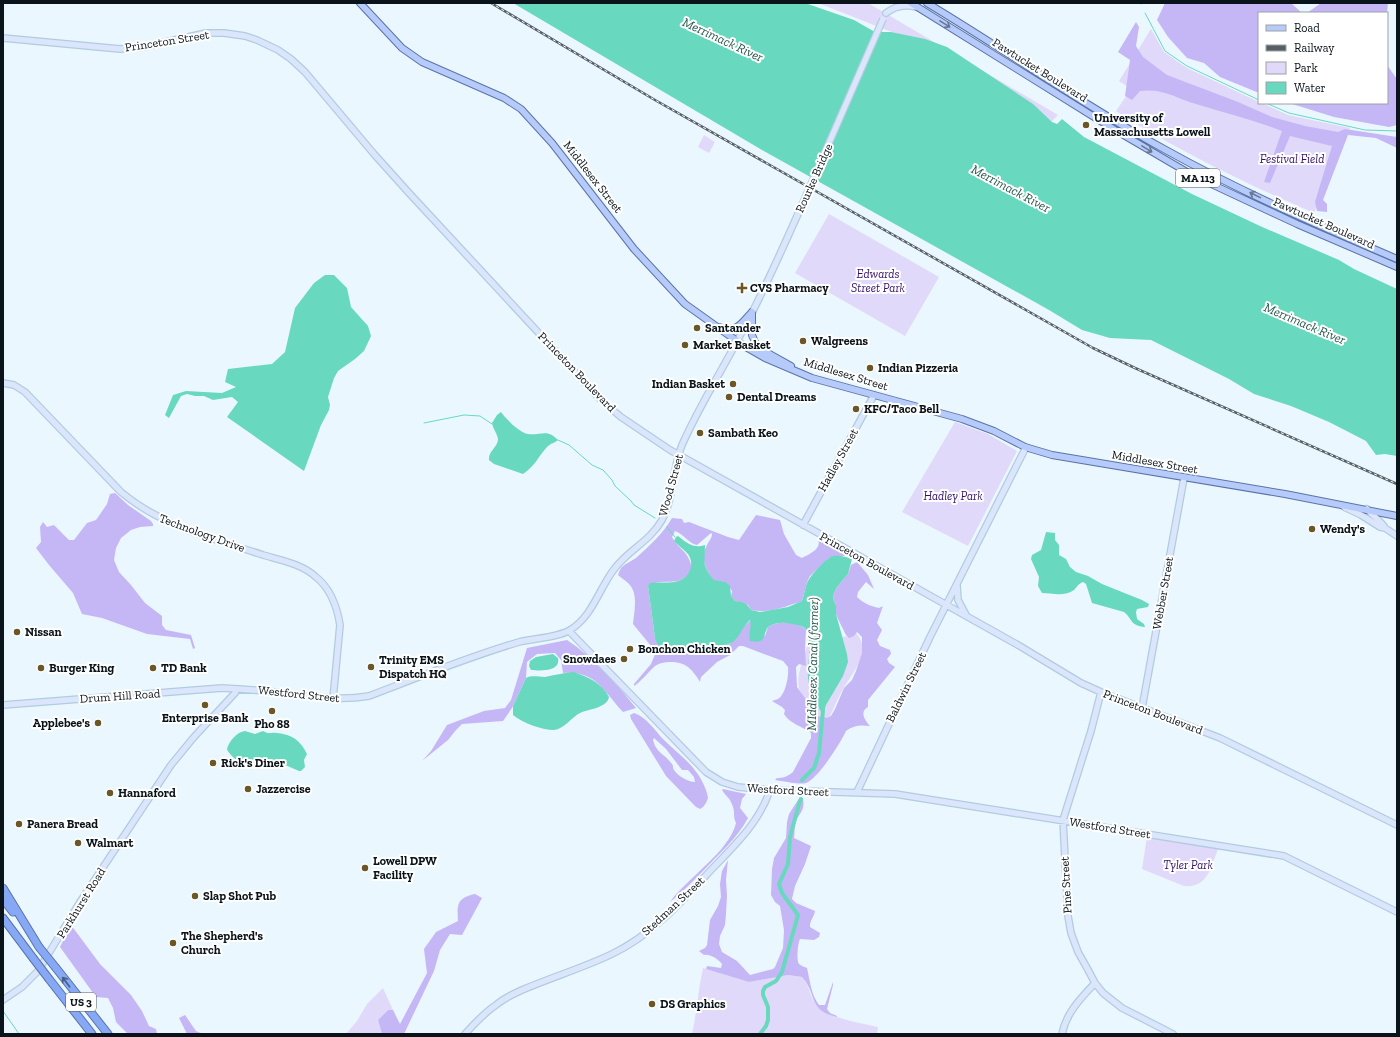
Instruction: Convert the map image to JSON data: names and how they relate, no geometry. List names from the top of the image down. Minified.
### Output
{"streets":{"highway":["US 3"],"main road":["Princeton Street","Pawtucket Boulevard","Middlesex Street","Rourke Bridge","MA 113","Princeton Boulevard","Hadley Street","Wood Street","Technology Drive","Webber Street","Baldwin Street","Westford Street","Drum Hill Road","Pine Street","Parkhurst Road","Stedman Street"]},"crossings":[["Princeton Street","Princeton Boulevard"],["Middlesex Street","Rourke Bridge"],["Middlesex Street","Hadley Street"],["Middlesex Street","Wood Street"],["Middlesex Street","Webber Street"],["Middlesex Street","Baldwin Street"],["Rourke Bridge","Wood Street"],["Princeton Boulevard","Hadley Street"],["Princeton Boulevard","Wood Street"],["Princeton Boulevard","Webber Street"],["Princeton Boulevard","Baldwin Street"],["Princeton Boulevard","Pine Street"],["Wood Street","Westford Street"],["Technology Drive","Westford Street"],["Baldwin Street","Westford Street"],["Westford Street","Drum Hill Road"],["Westford Street","Pine Street"],["Westford Street","Parkhurst Road"],["Westford Street","Stedman Street"],["Drum Hill Road","Parkhurst Road"]],"water":["Merrimack River","MIddlesex Canal (former)"],"parks":["Festival Field","Edwards Street Park","Hadley Park","Tyler Park"],"places":{"other":["University of Massachusetts Lowell","Santander","Walgreens","Market Basket","Indian Pizzeria","Indian Basket","Dental Dreams","KFC/Taco Bell","Sambath Keo","Wendy's","Nissan","Bonchon Chicken","Snowdaes","Trinity EMS Dispatch HQ","Burger King","TD Bank","Enterprise Bank","Pho 88","Applebee's","Rick's Diner","Jazzercise","Hannaford","Panera Bread","Walmart","Lowell DPW Facility","Slap Shot Pub","The Shepherd's Church","DS Graphics"],"health":["CVS Pharmacy"]},"legend":["Road","Railway","Park","Water"]}
